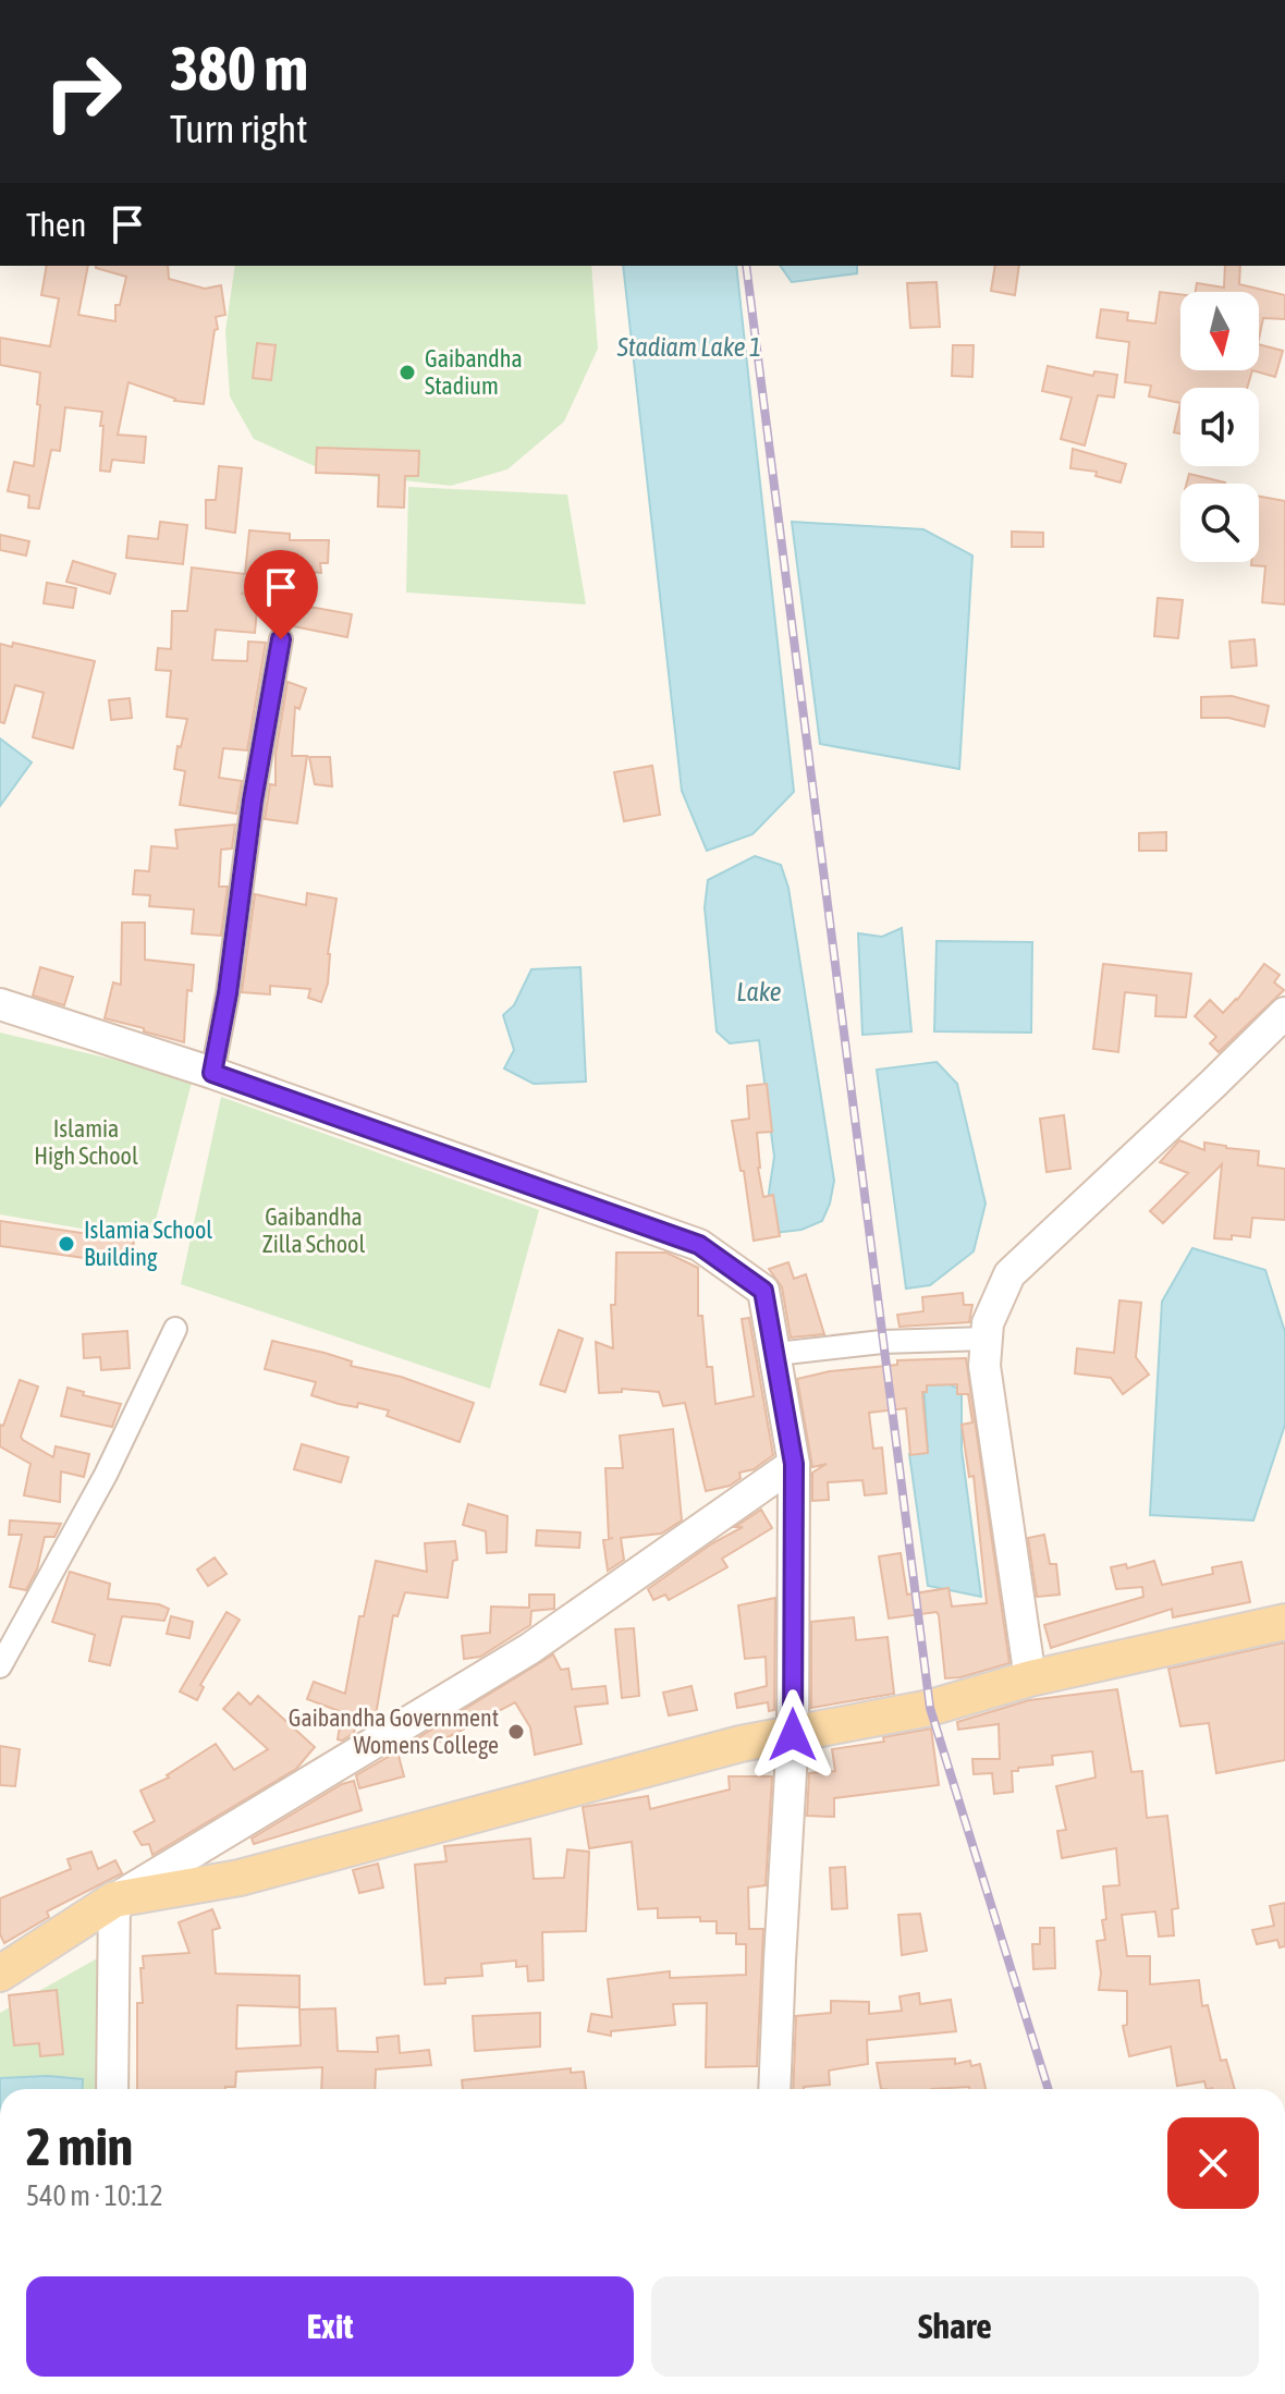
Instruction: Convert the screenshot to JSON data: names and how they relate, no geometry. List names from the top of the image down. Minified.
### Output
{"water":["Stadiam Lake 1","Lake"],"parks":["Islamia High School","Gaibandha Zilla School"],"places":["Gaibandha Stadium","Islamia School Building","Gaibandha Government Womens College"],"north":"bottom","page":{"turn":["380 m","Turn right"],"then":"Then","heading":["2 min","540 m · 10:12"],"buttons":["Exit","Share"]}}
